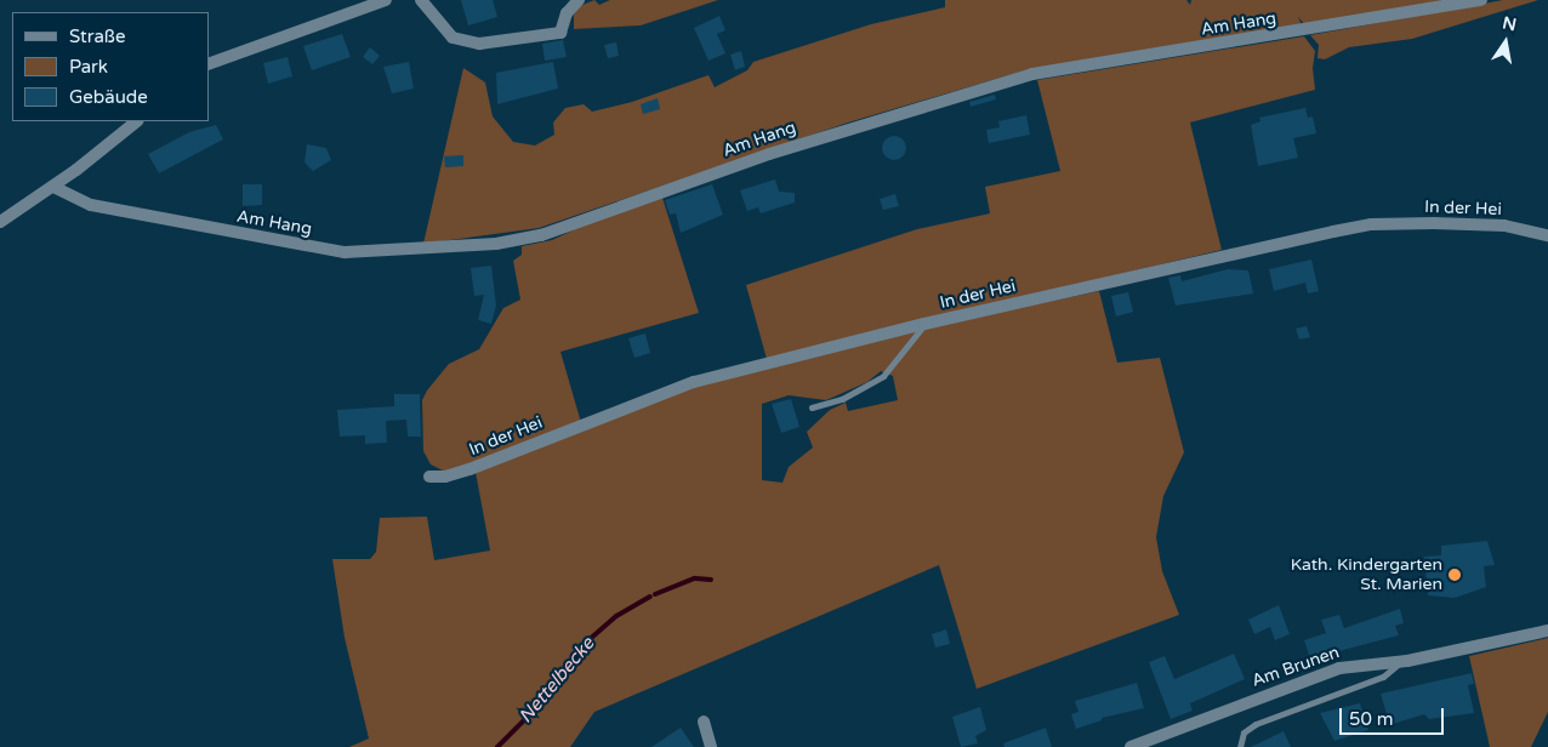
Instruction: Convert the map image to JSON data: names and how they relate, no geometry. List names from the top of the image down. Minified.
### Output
{"streets":{"street":["Am Hang","In der Hei","Am Brunen"]},"water":["Nettelbecke"],"places":["Kath. Kindergarten St. Marien"],"legend":["Straße","Park","Gebäude"],"scale_bar":"50 m","north":"top"}
